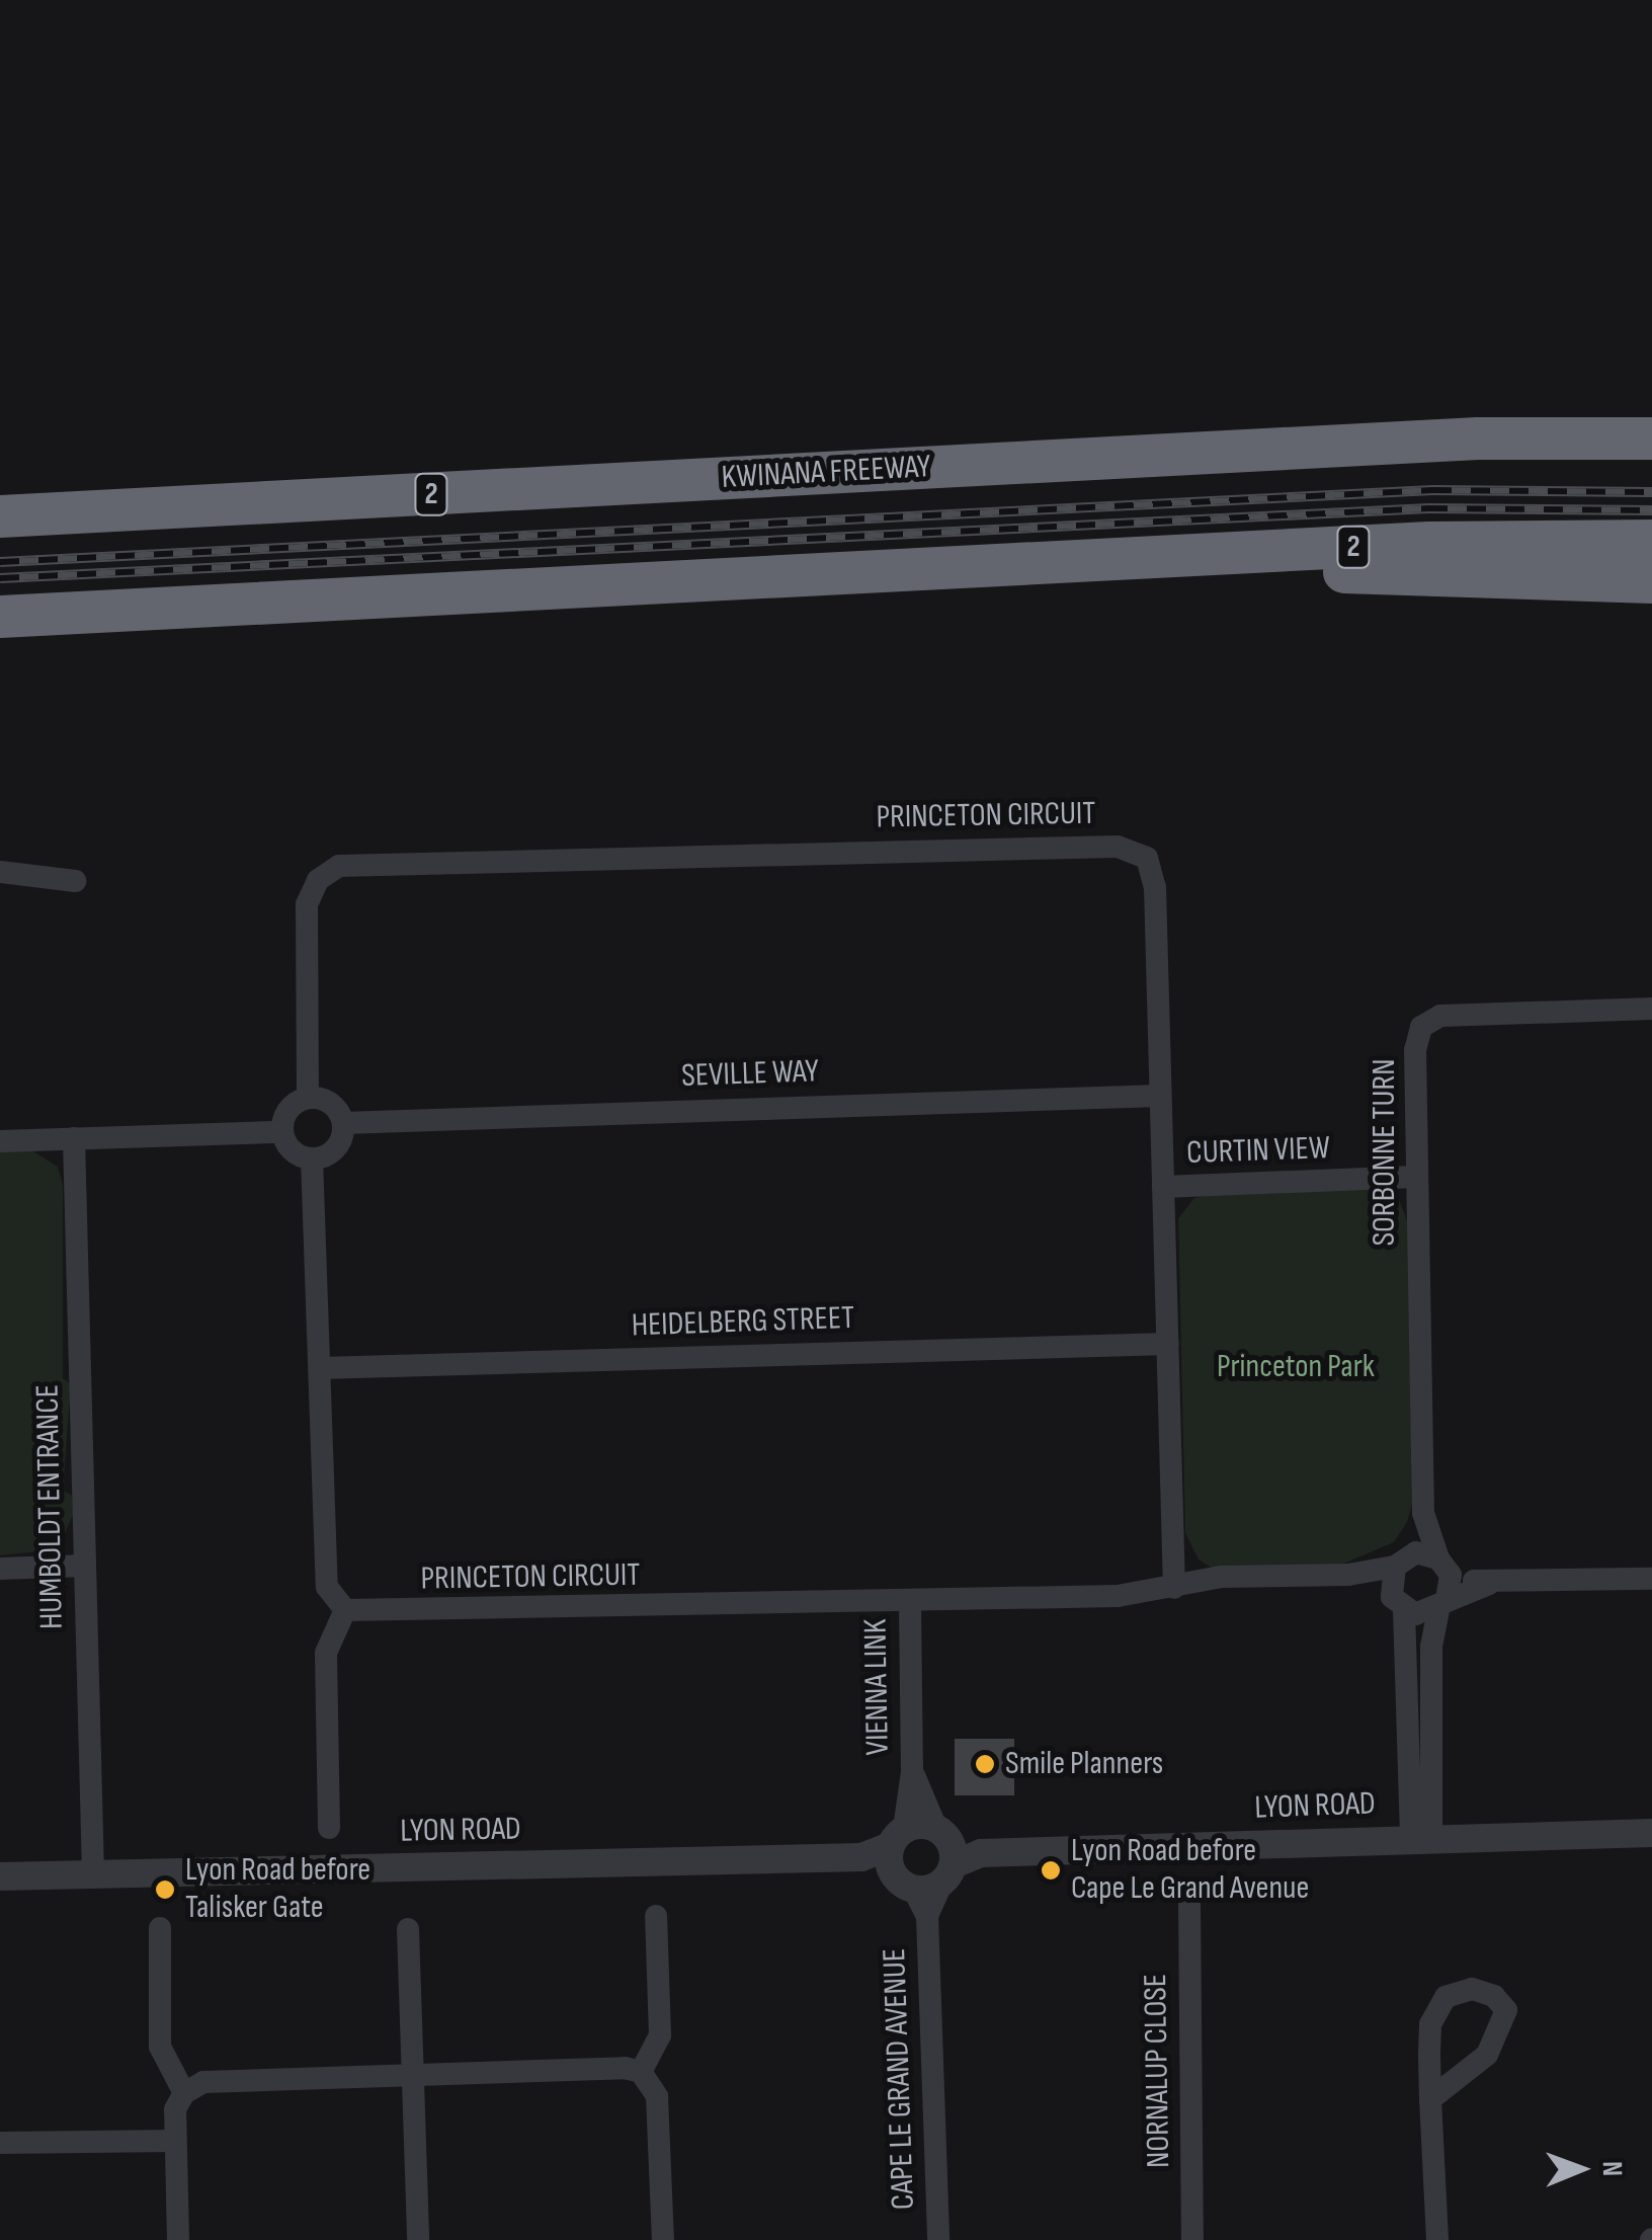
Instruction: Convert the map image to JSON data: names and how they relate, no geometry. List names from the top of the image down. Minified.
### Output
{"streets":{"highway":["KWINANA FREEWAY","2"],"street":["PRINCETON CIRCUIT","SEVILLE WAY","CURTIN VIEW","SORBONNE TURN","HEIDELBERG STREET","HUMBOLDT ENTRANCE","VIENNA LINK","LYON ROAD","NORNALUP CLOSE","CAPE LE GRAND AVENUE"]},"crossings":[["KWINANA FREEWAY","2"],["PRINCETON CIRCUIT","SEVILLE WAY"],["PRINCETON CIRCUIT","CURTIN VIEW"],["PRINCETON CIRCUIT","SORBONNE TURN"],["PRINCETON CIRCUIT","HEIDELBERG STREET"],["PRINCETON CIRCUIT","VIENNA LINK"],["CURTIN VIEW","SORBONNE TURN"],["SORBONNE TURN","LYON ROAD"],["HUMBOLDT ENTRANCE","LYON ROAD"],["VIENNA LINK","LYON ROAD"],["VIENNA LINK","CAPE LE GRAND AVENUE"],["LYON ROAD","CAPE LE GRAND AVENUE"]],"parks":["Princeton Park"],"places":["Smile Planners","Lyon Road before Cape Le Grand Avenue","Lyon Road before Talisker Gate"],"north":"right"}
